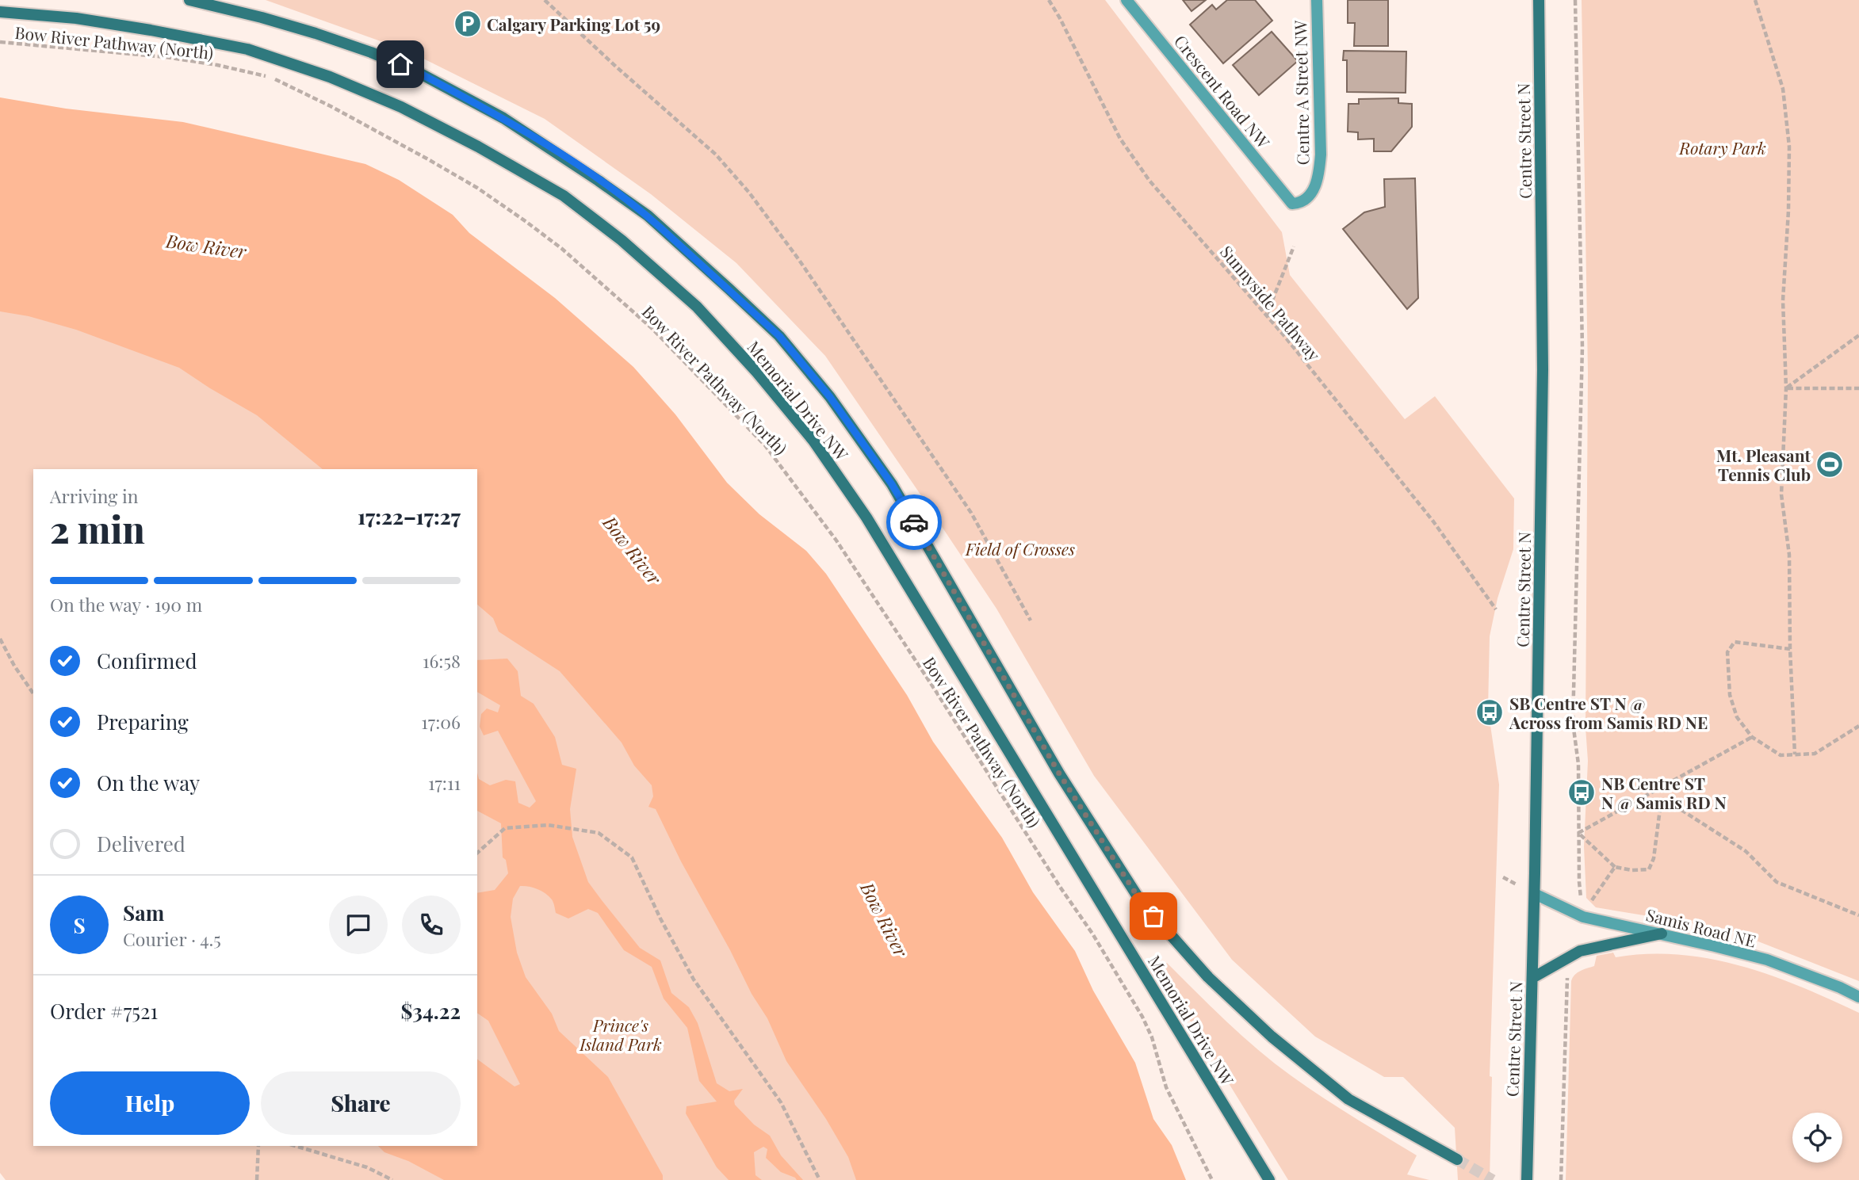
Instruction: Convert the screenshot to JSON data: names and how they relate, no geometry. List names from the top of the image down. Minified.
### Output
{"streets":{"main road":["Centre Street N","Memorial Drive NW"],"street":["Crescent Road NW","Centre A Street NW","Samis Road NE"],"path":["Bow River Pathway (North)","Sunnyside Pathway"]},"crossings":[["Crescent Road NW","Centre A Street NW"],["Centre Street N","Samis Road NE"]],"water":["Bow River"],"parks":["Rotary Park","Field of Crosses","Prince's Island Park"],"places":{"parking":["Calgary Parking Lot 59"],"sports":["Mt. Pleasant Tennis Club"],"bus stop":["SB Centre ST N @ Across from Samis RD NE","NB Centre ST N @ Samis RD N"]},"page":{"heading":["2 min","Arriving in","17:22–17:27"],"panel":["Sam","Courier · 4.5","Order #7521","$34.22"],"bar":"On the way · 190 m","list":[["Confirmed","16:58"],["Preparing","17:06"],["On the way","17:11"],"Delivered"],"round":"S","buttons":["Help","Share"]}}
